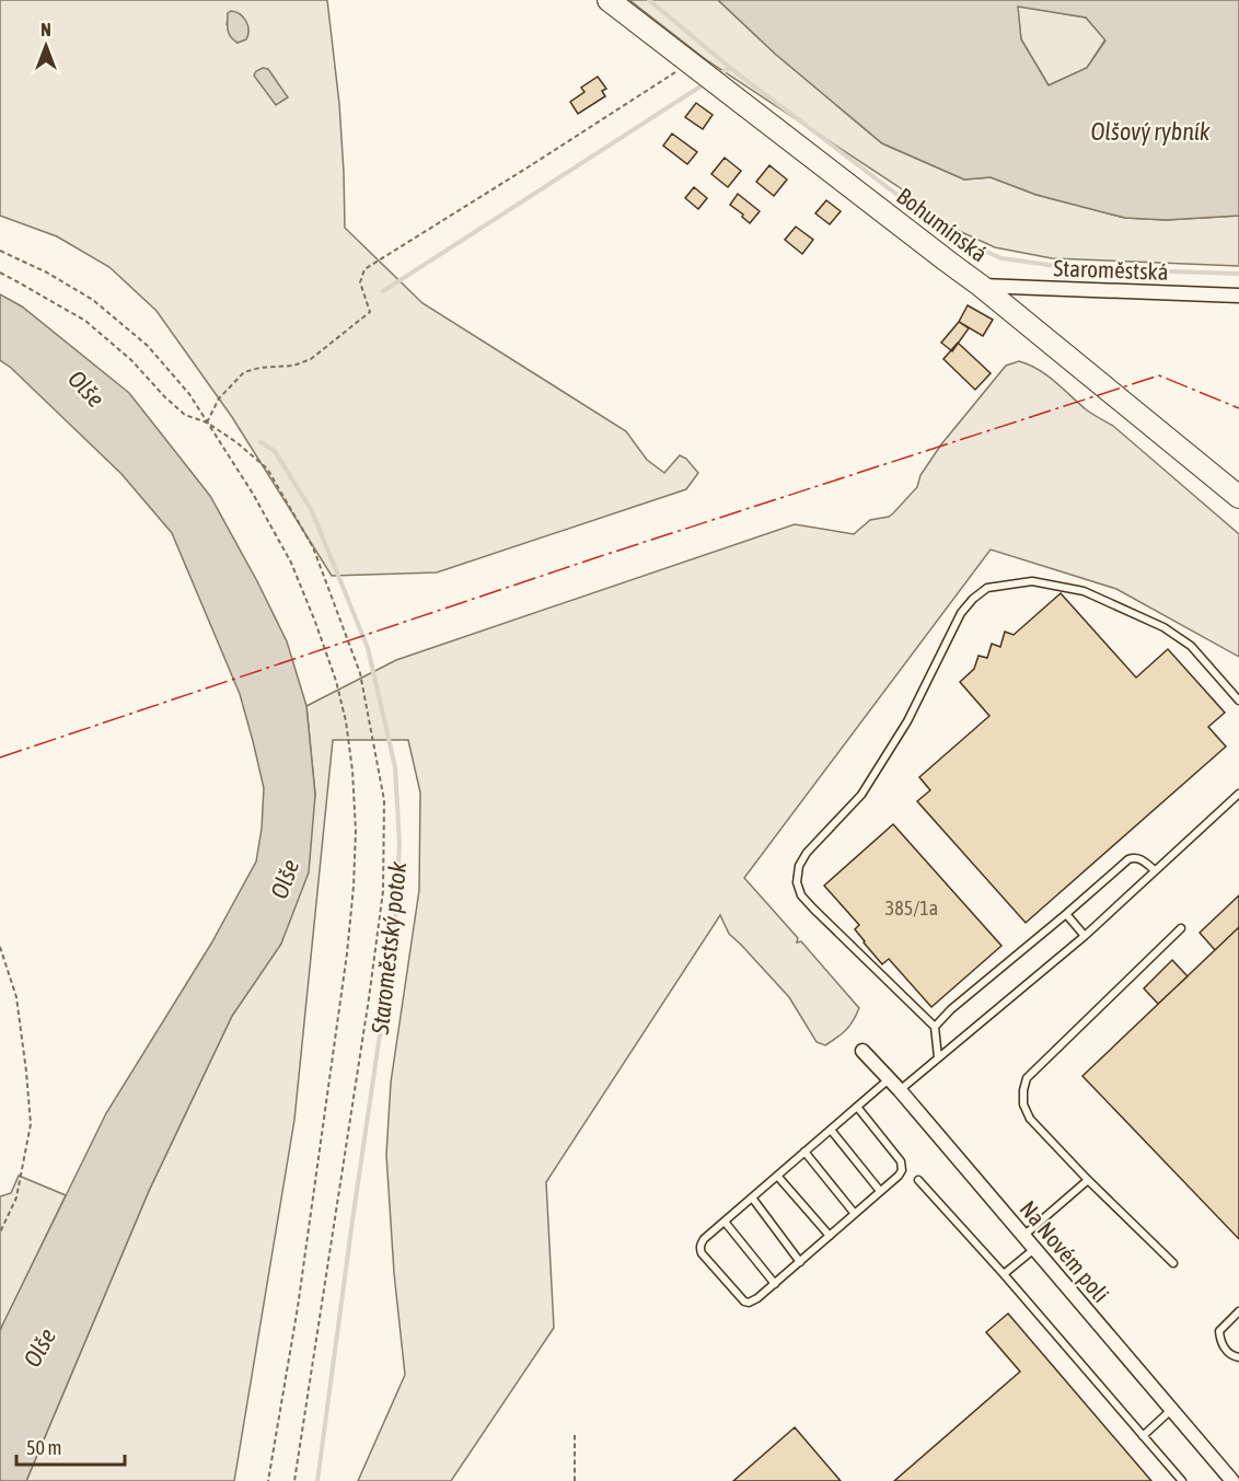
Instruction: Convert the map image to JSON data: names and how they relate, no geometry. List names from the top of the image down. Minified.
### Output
{"streets":{"main road":["Bohumínská"],"street":["Staroměstská","Na Novém poli"]},"crossings":[["Bohumínská","Staroměstská"]],"water":["Olšový rybník","Olše","Staroměstský potok"],"house_numbers":["385/1a"],"scale_bar":"50 m","north":"top"}
